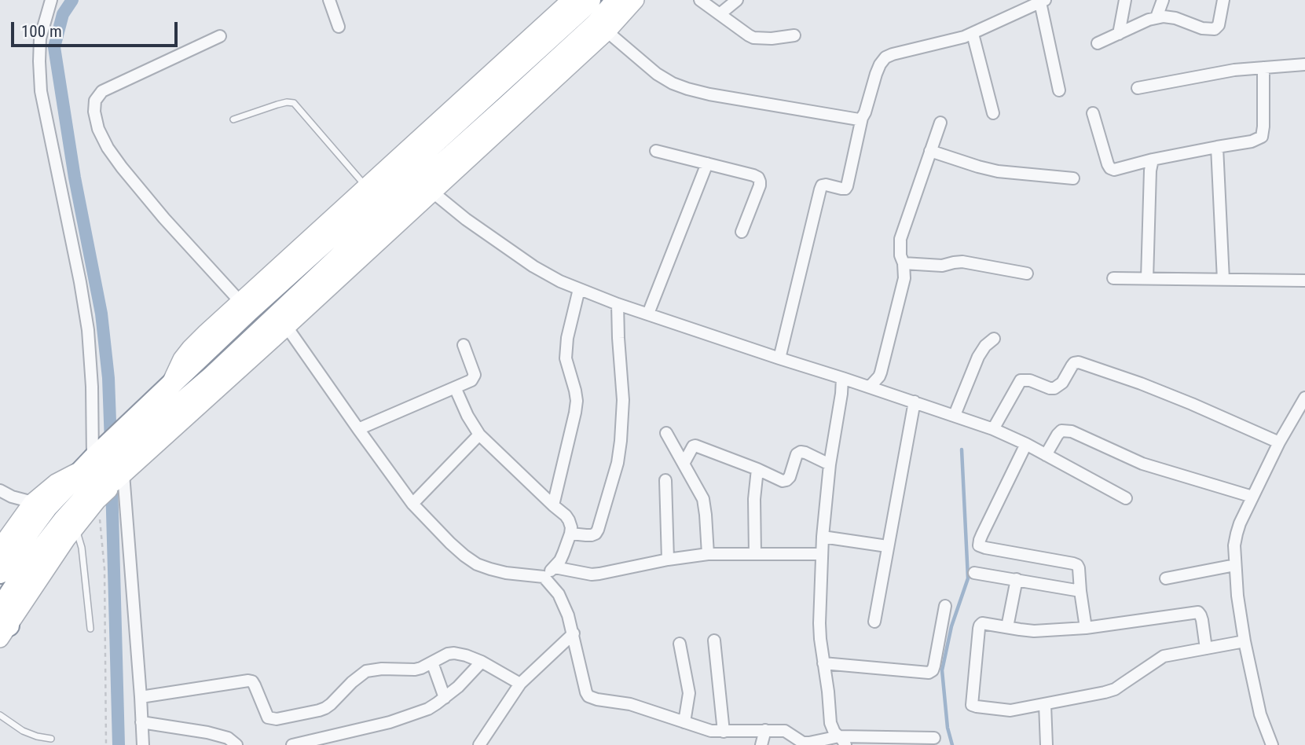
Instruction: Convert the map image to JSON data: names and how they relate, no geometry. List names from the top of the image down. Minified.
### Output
{"scale_bar":"100 m"}
